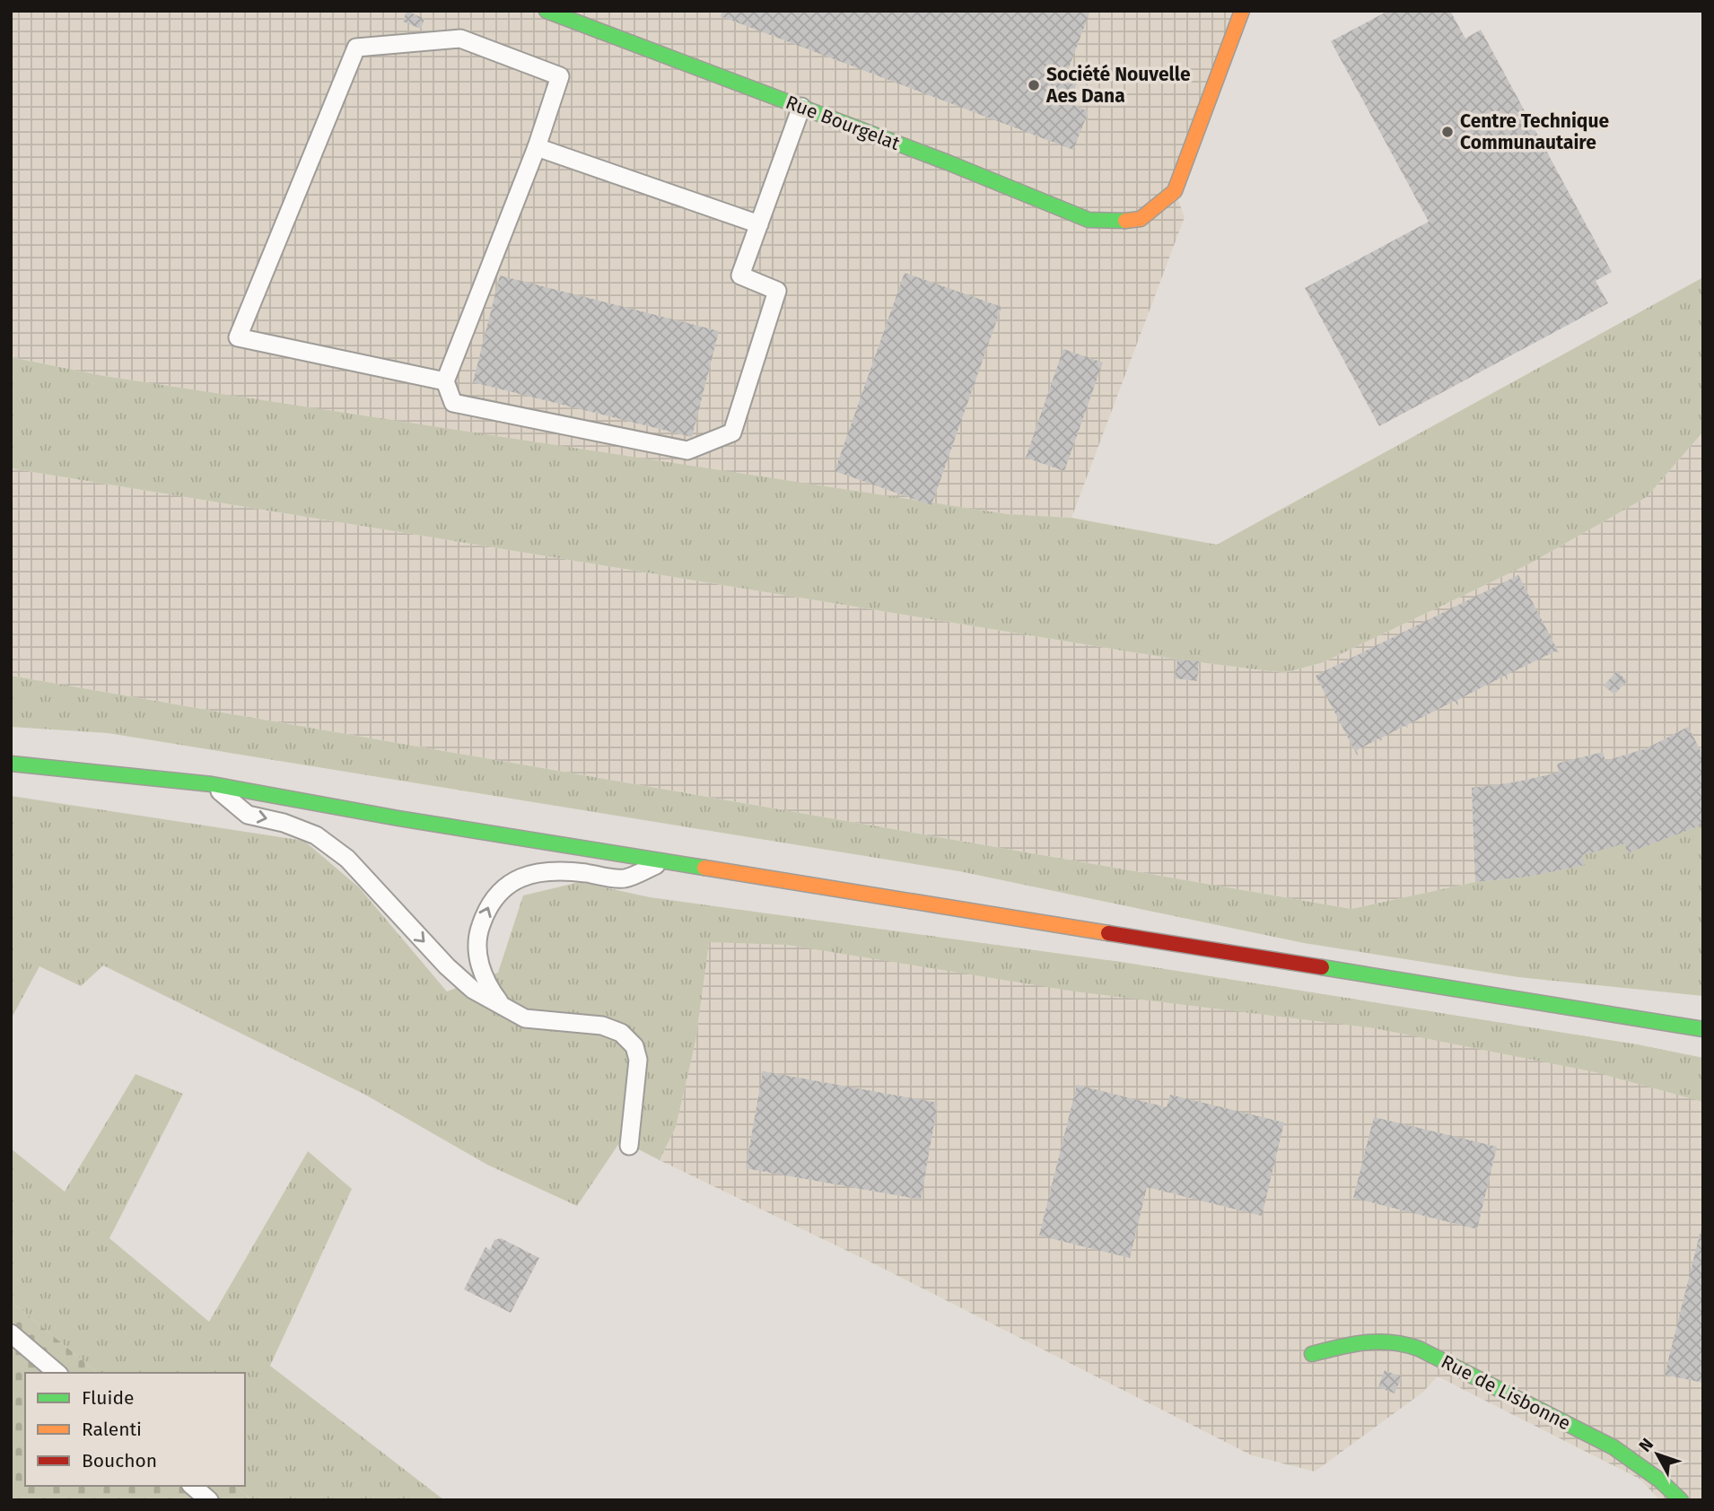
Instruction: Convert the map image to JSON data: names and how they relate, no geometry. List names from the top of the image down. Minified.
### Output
{"streets":{"main road":["Rue Bourgelat","Rue de Lisbonne"]},"places":["Société Nouvelle Aes Dana","Centre Technique Communautaire"],"legend":["Fluide","Ralenti","Bouchon"],"north":"top left"}
